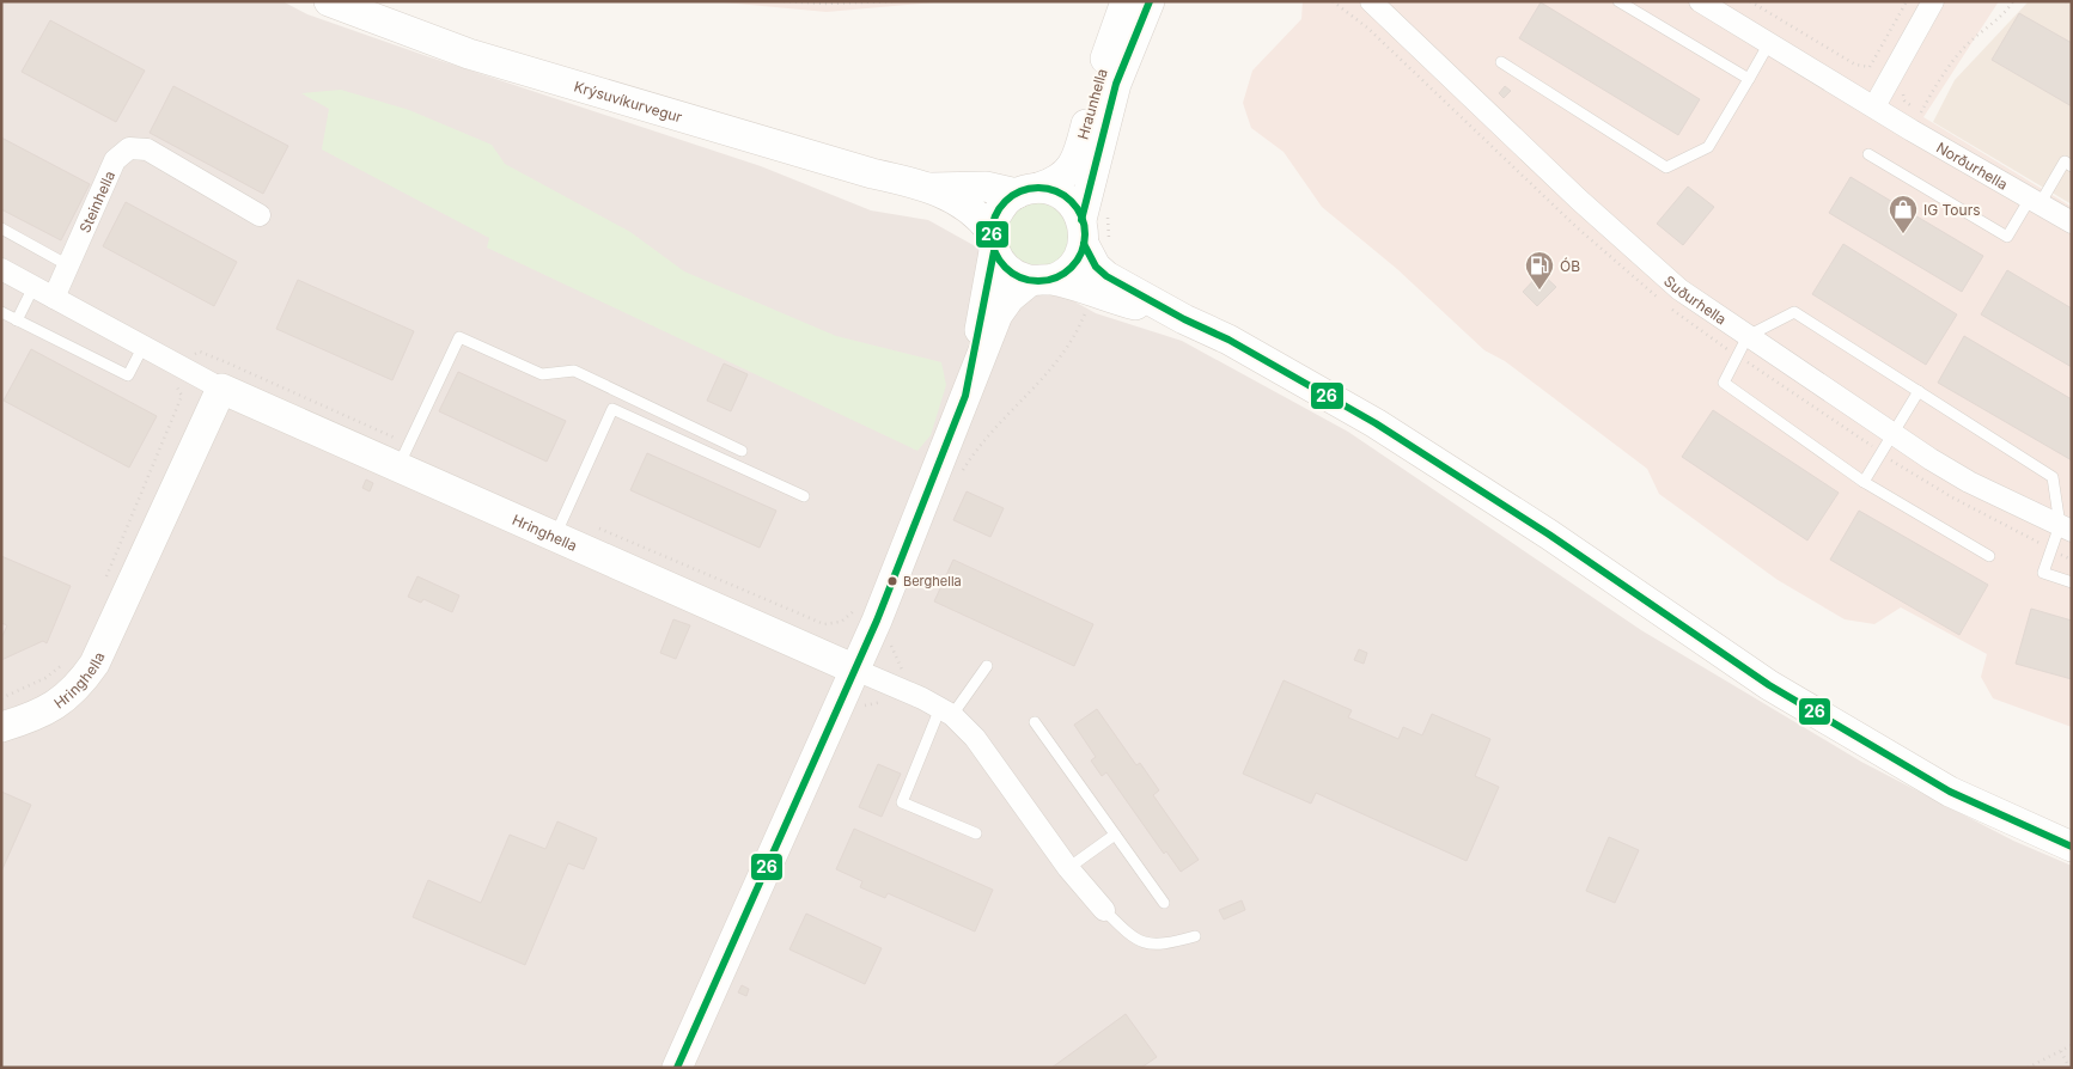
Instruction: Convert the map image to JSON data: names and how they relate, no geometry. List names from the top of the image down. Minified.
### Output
{"streets":{"street":["Krýsuvíkurvegur","Hraunhella","Norðurhella","Steinhella","Suðurhella","Hringhella"]},"crossings":[["Krýsuvíkurvegur","Hraunhella"]],"places":{"shop":["IG Tours"],"fuel station":["ÓB"],"other":["Berghella"]},"lines":["transit line 26"]}
